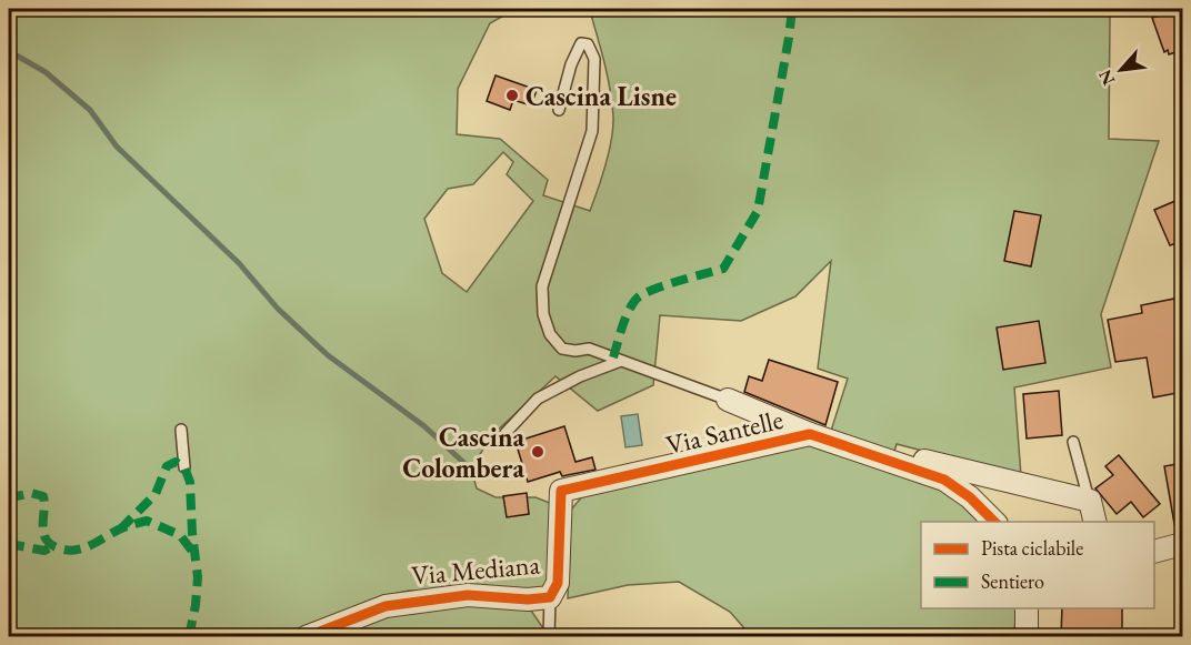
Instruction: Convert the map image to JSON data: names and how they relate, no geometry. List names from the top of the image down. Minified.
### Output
{"streets":{"street":["Via Santelle","Via Mediana"]},"crossings":[["Via Santelle","Via Mediana"]],"places":["Cascina Lisne","Cascina Colombera"],"legend":["Pista ciclabile","Sentiero"],"north":"bottom left"}
